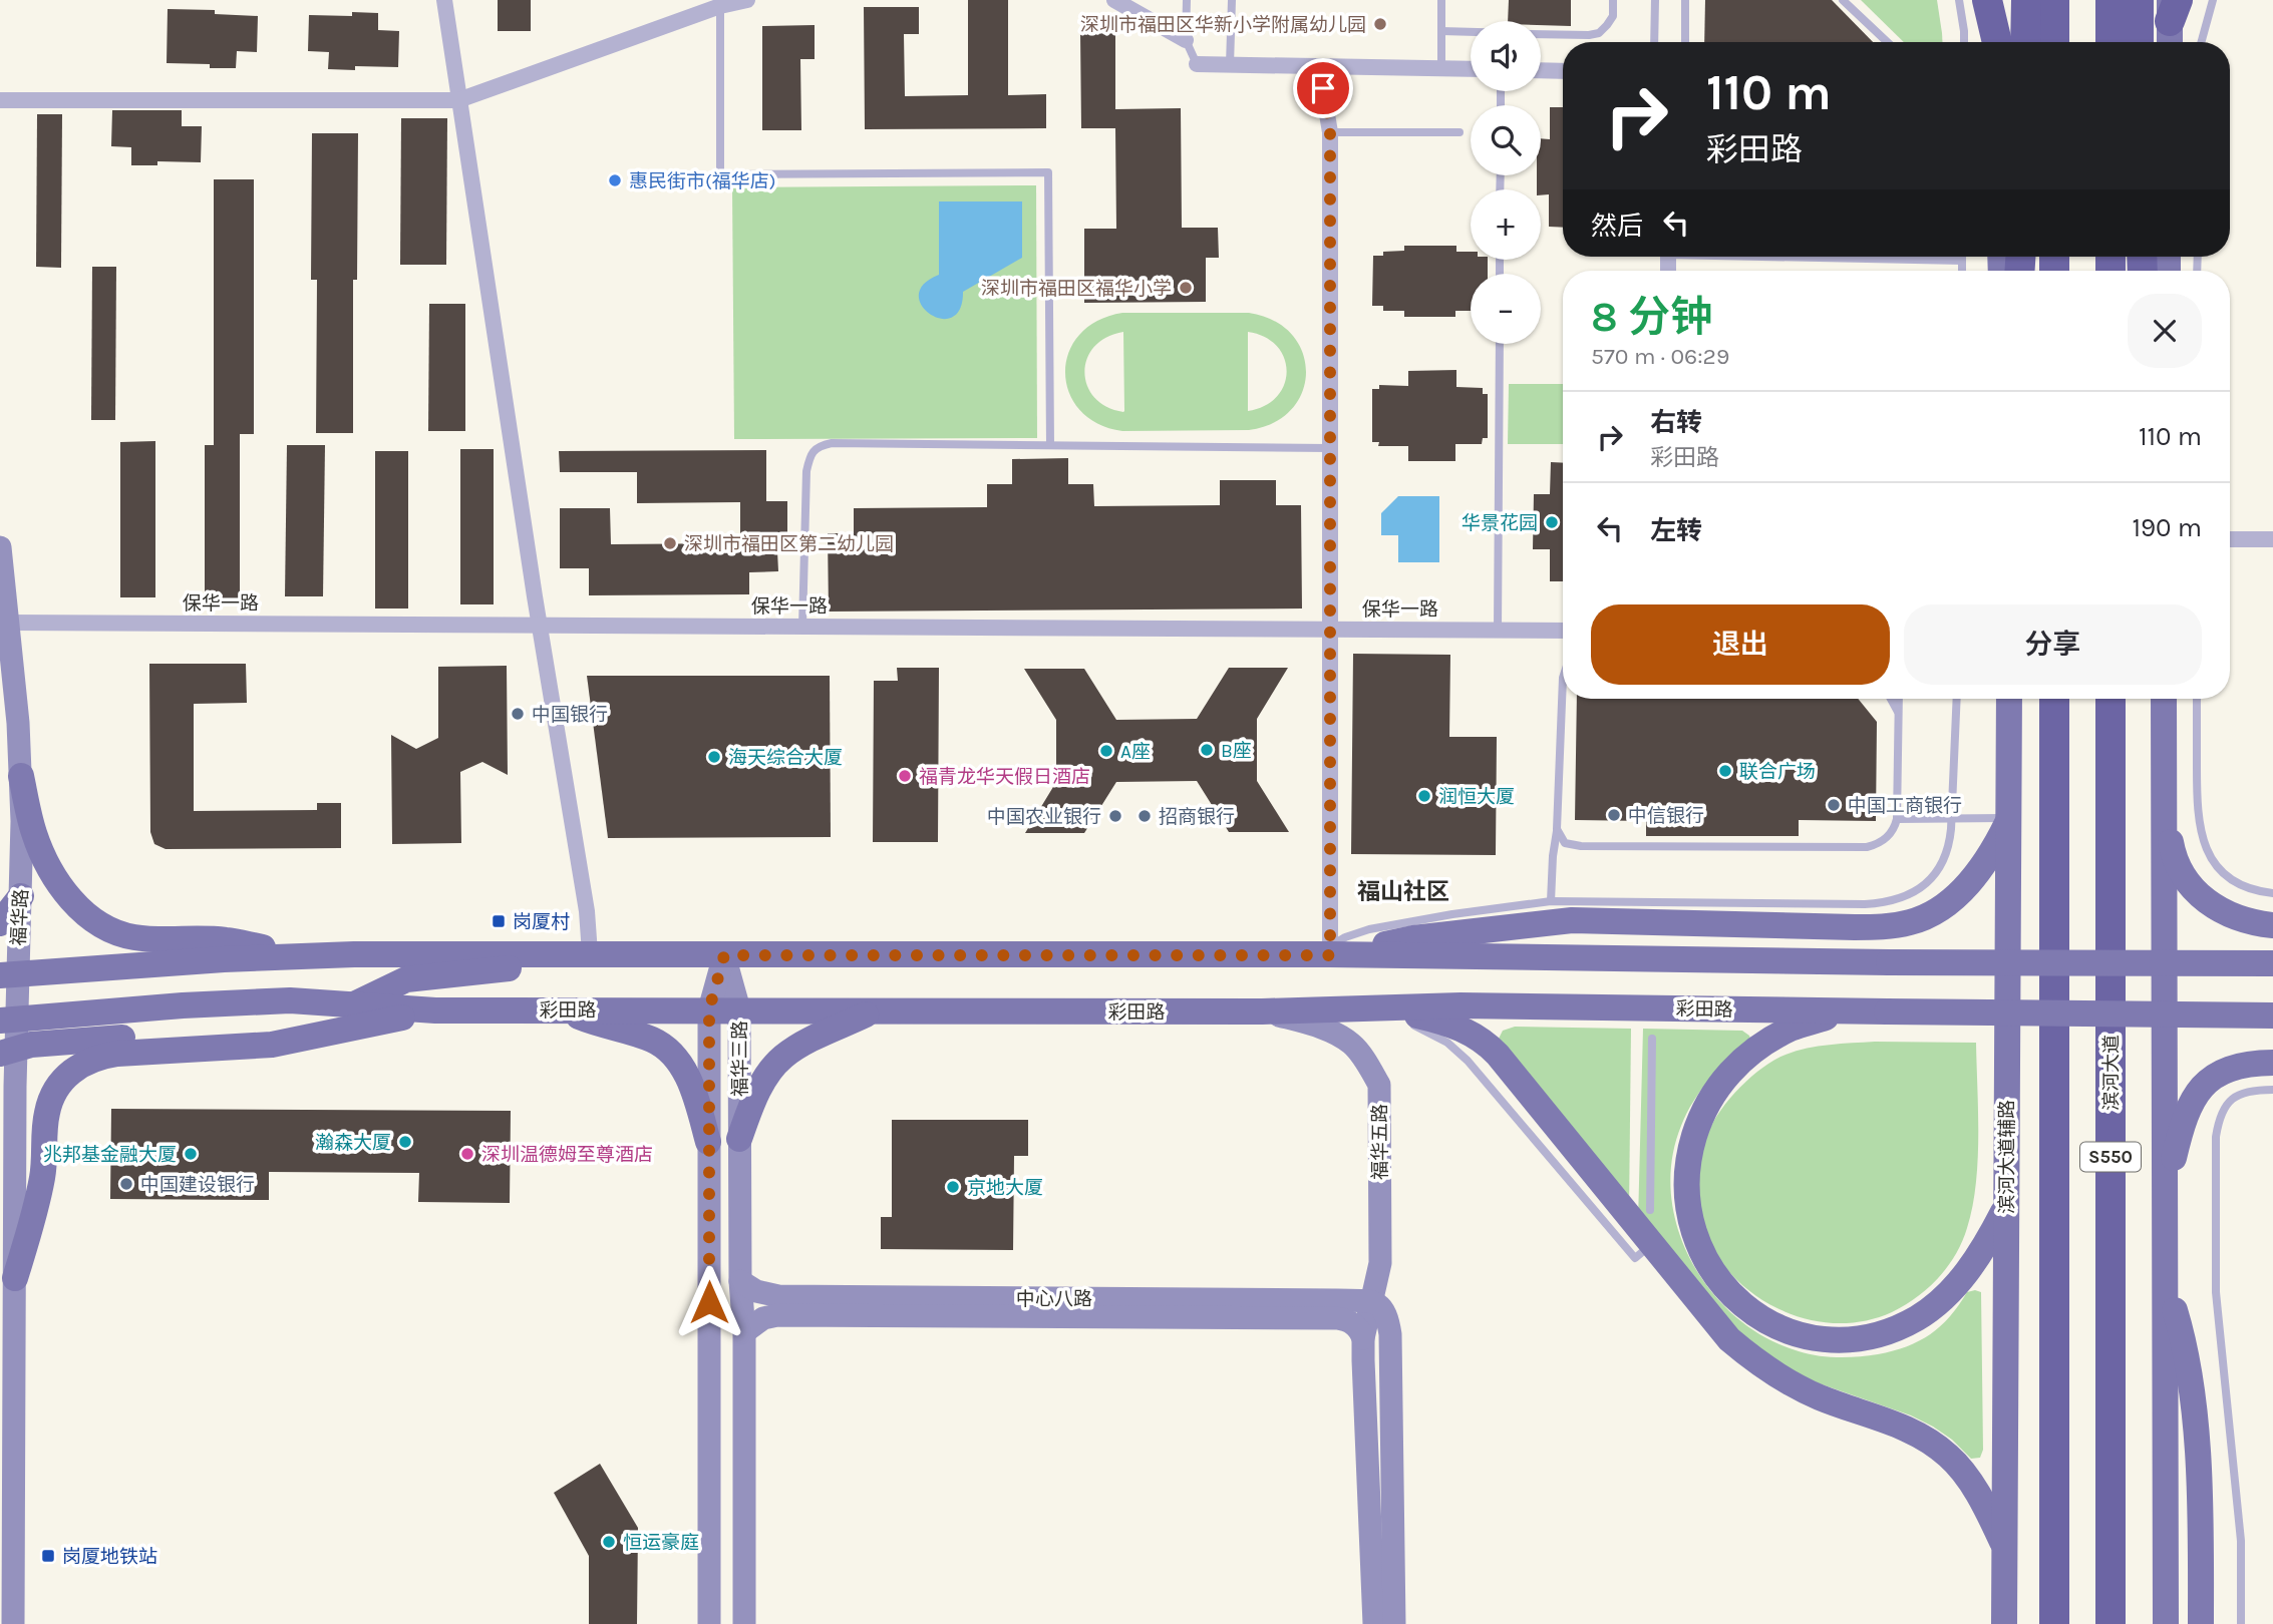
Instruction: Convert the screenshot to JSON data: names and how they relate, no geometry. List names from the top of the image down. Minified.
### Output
{"streets":{"highway":["滨河大道","S550"],"main road":["彩田路","滨河大道辅路"],"street":["保华一路","福华路","福华三路","福华五路","中心八路"]},"crossings":[["保华一路","福华路"],["福华路","彩田路"],["彩田路","福华三路"],["彩田路","福华五路"],["福华三路","中心八路"],["福华五路","中心八路"]],"districts":["福山社区"],"places":{"other":["深圳市福田区华新小学附属幼儿园","惠民街市(福华店)","深圳市福田区福华小学","华景花园","深圳市福田区第二幼儿园","中国银行","B座","A座","海天综合大厦","联合广场","福青龙华天假日酒店","润恒大厦","中国工商银行","中信银行","中国农业银行","招商银行","瀚森大厦","兆邦基金融大厦","深圳温德姆至尊酒店","中国建设银行","京地大厦","恒运豪庭"],"transit":["岗厦村","岗厦地铁站"]},"page":{"map_buttons":["+","−"],"turn":["110 m","彩田路"],"then":"然后","heading":["8 分钟","570 m · 06:29"],"list":[{"name":"右转","note":"彩田路","value":"110 m"},{"name":"左转","value":"190 m"}],"buttons":["退出","分享"]}}
